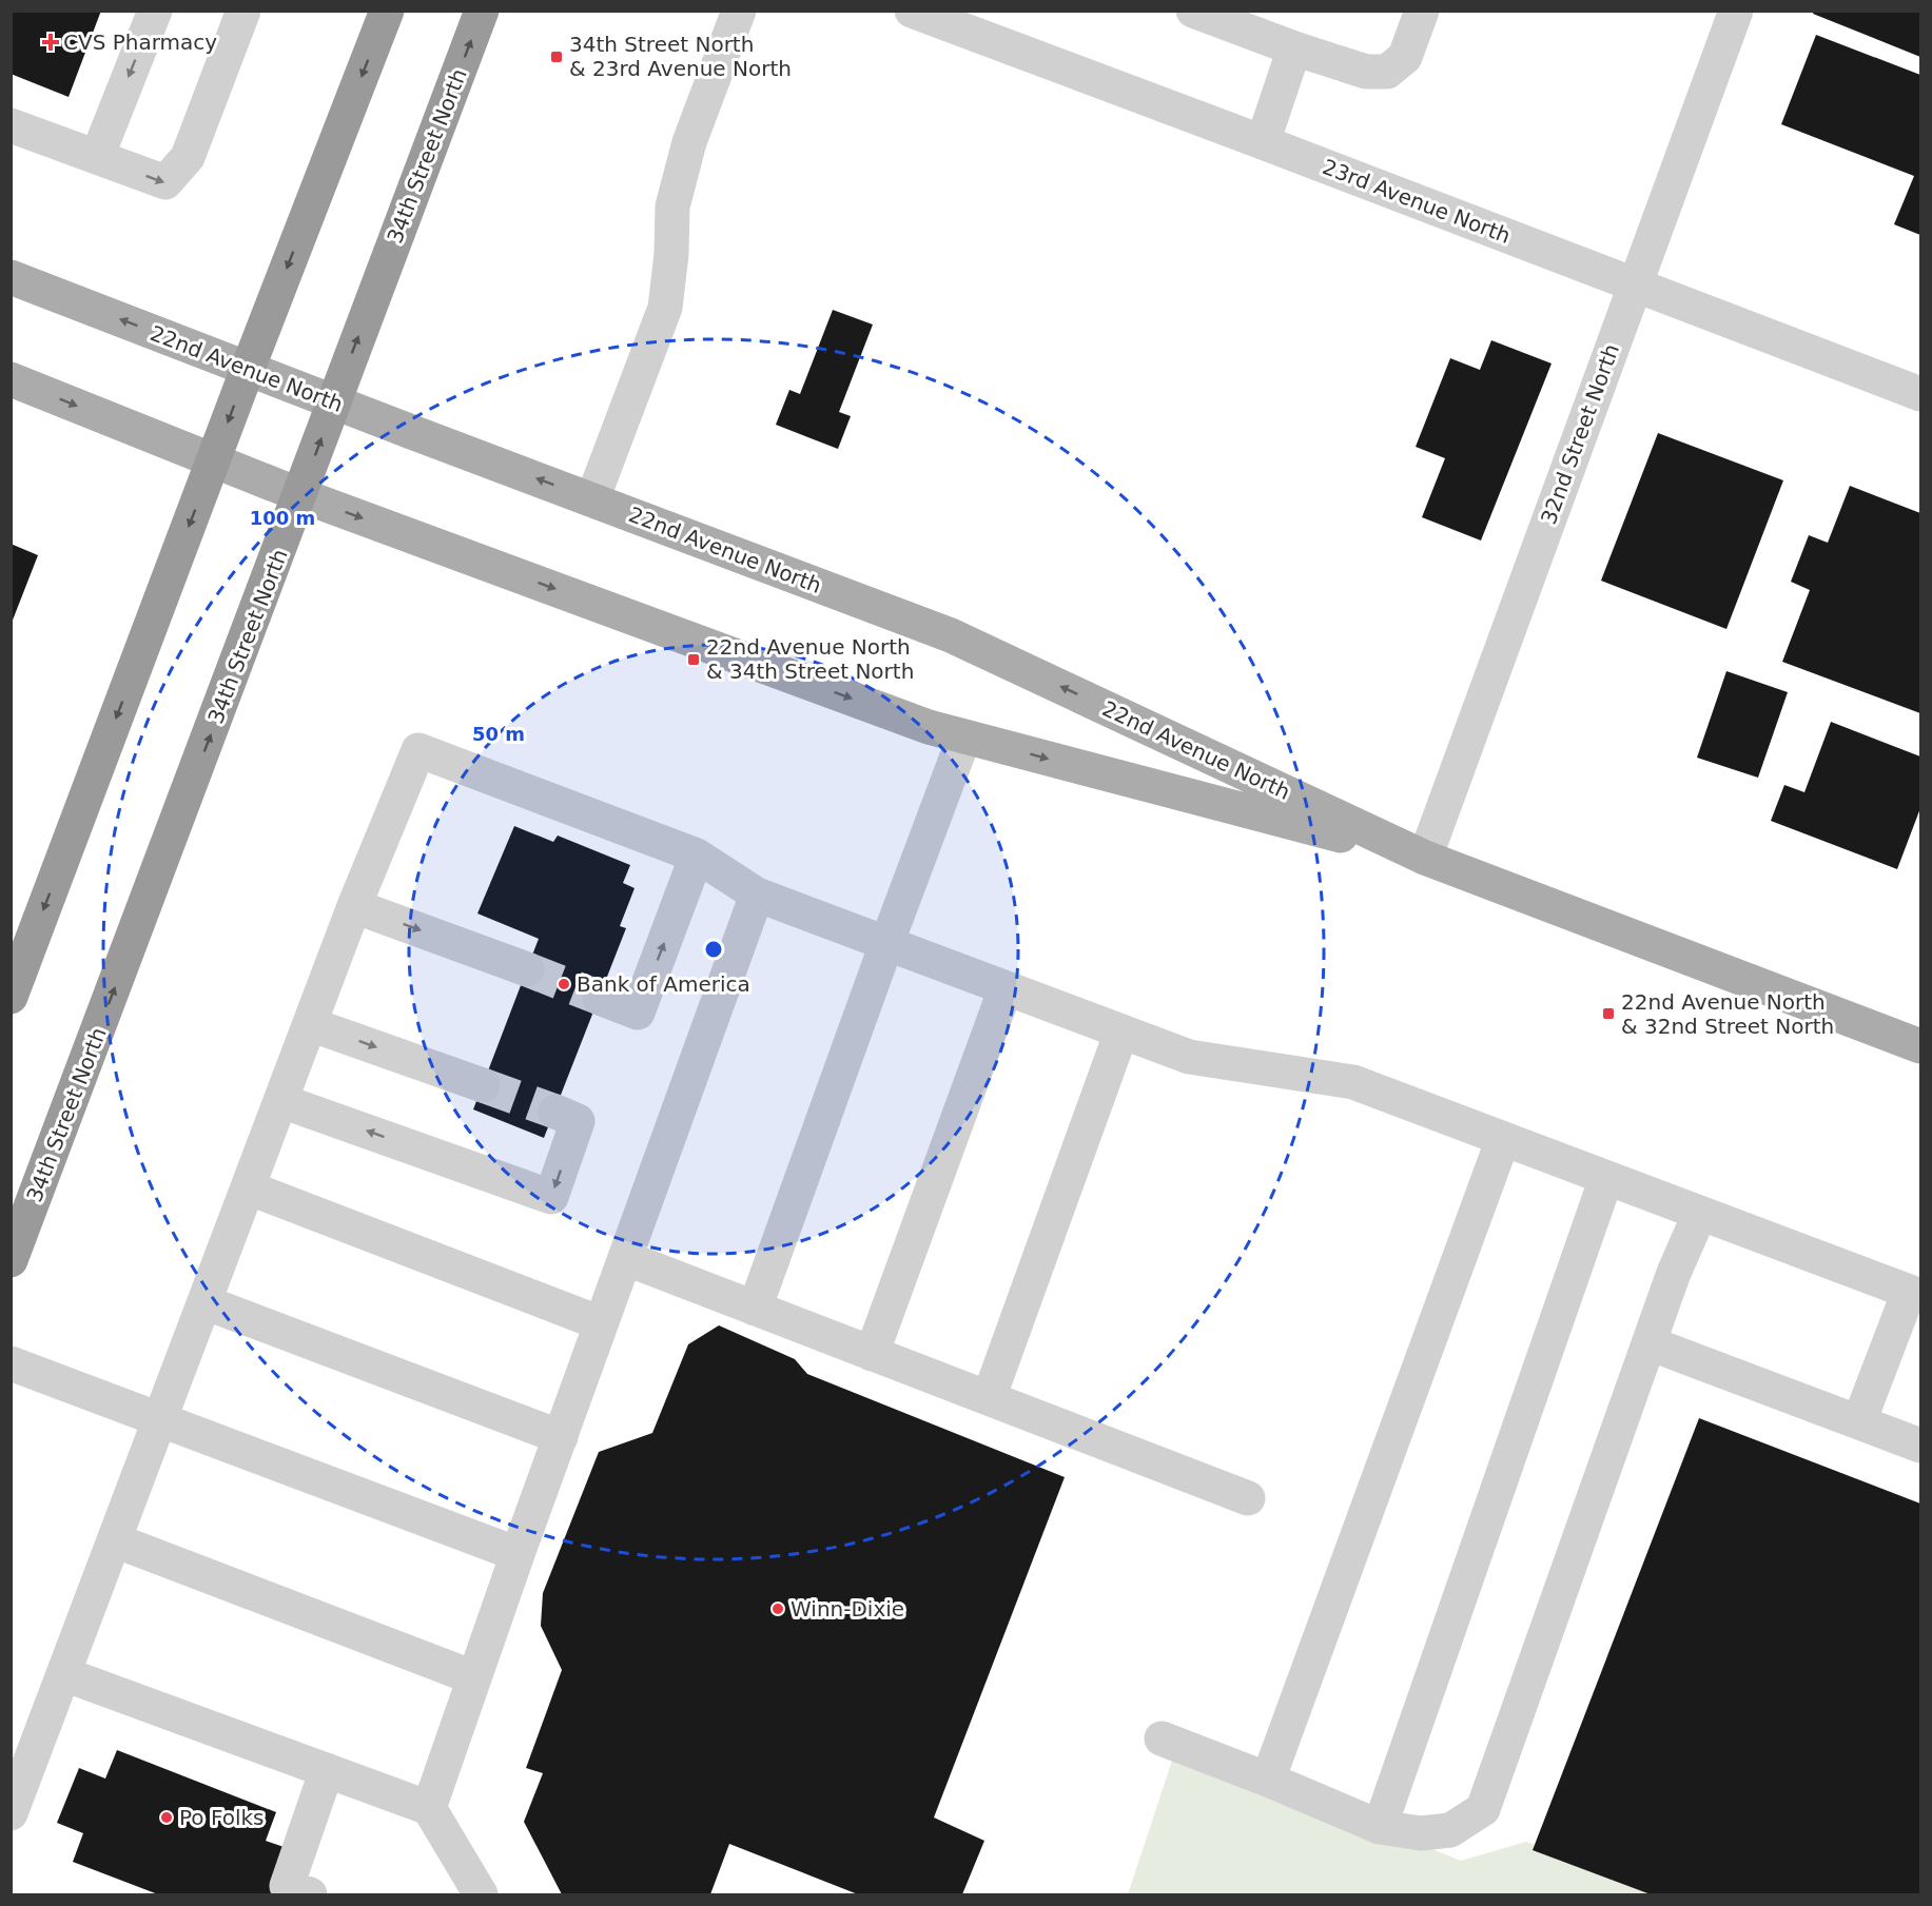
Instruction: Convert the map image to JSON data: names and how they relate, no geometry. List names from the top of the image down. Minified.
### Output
{"streets":{"highway":["34th Street North"],"main road":["22nd Avenue North"],"street":["23rd Avenue North","32nd Street North"]},"crossings":[["34th Street North","22nd Avenue North"],["23rd Avenue North","32nd Street North"],["22nd Avenue North","32nd Street North"]],"places":{"health":["CVS Pharmacy"],"transit":["34th Street North & 23rd Avenue North","22nd Avenue North & 34th Street North","22nd Avenue North & 32nd Street North"],"other":["Bank of America","Winn-Dixie","Po Folks"]},"rings":["100 m","50 m"]}
